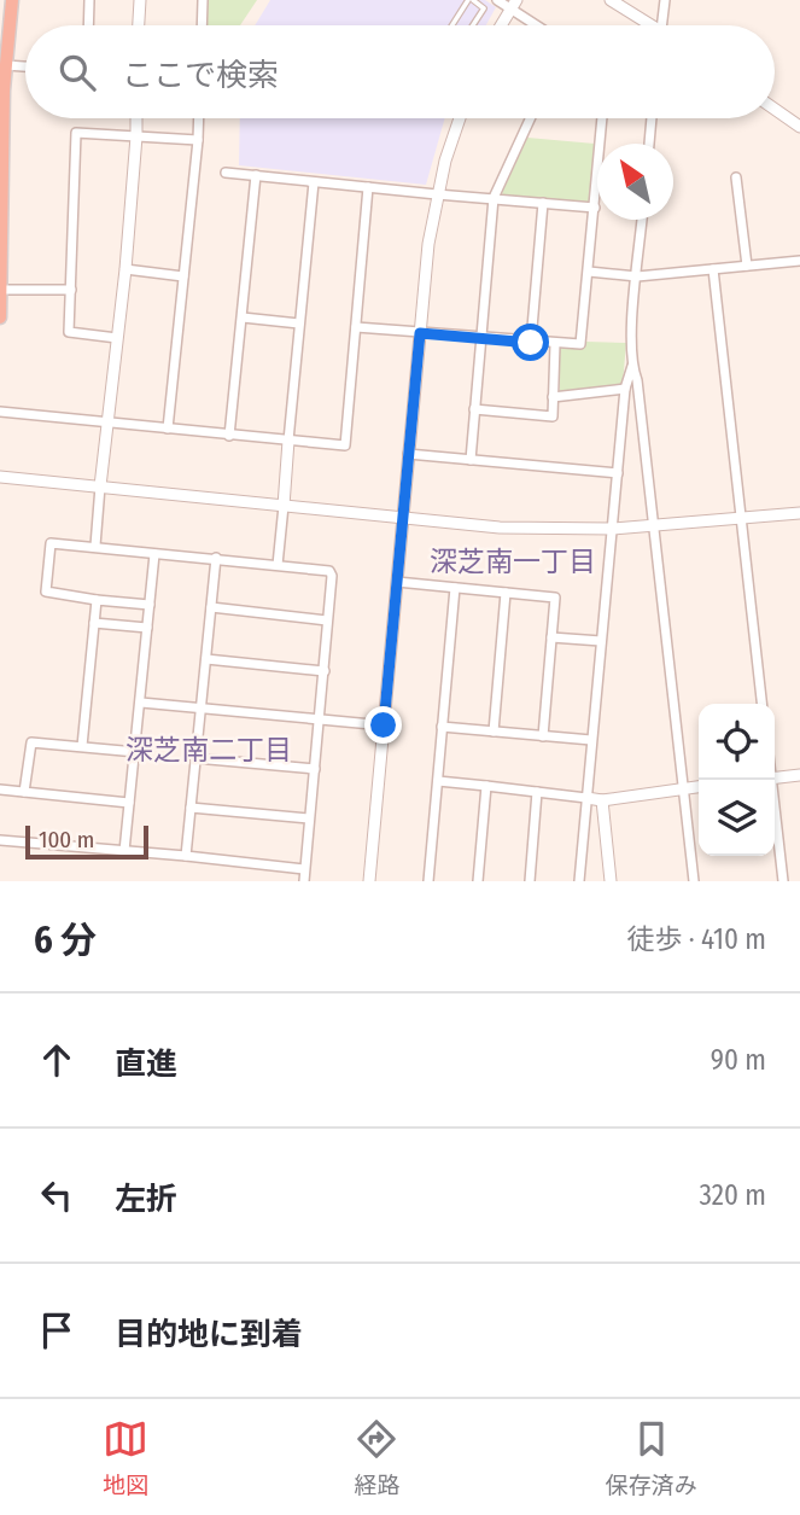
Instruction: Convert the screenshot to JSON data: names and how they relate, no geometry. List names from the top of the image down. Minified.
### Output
{"districts":["深芝南一丁目","深芝南二丁目"],"scale_bar":"100 m","north":"top left","page":{"search":"ここで検索","scale":"100 m","heading":["6 分","徒歩 · 410 m"],"list":[["直進","90 m"],["左折","320 m"],"目的地に到着"],"nav":["地図","経路","保存済み"]}}
